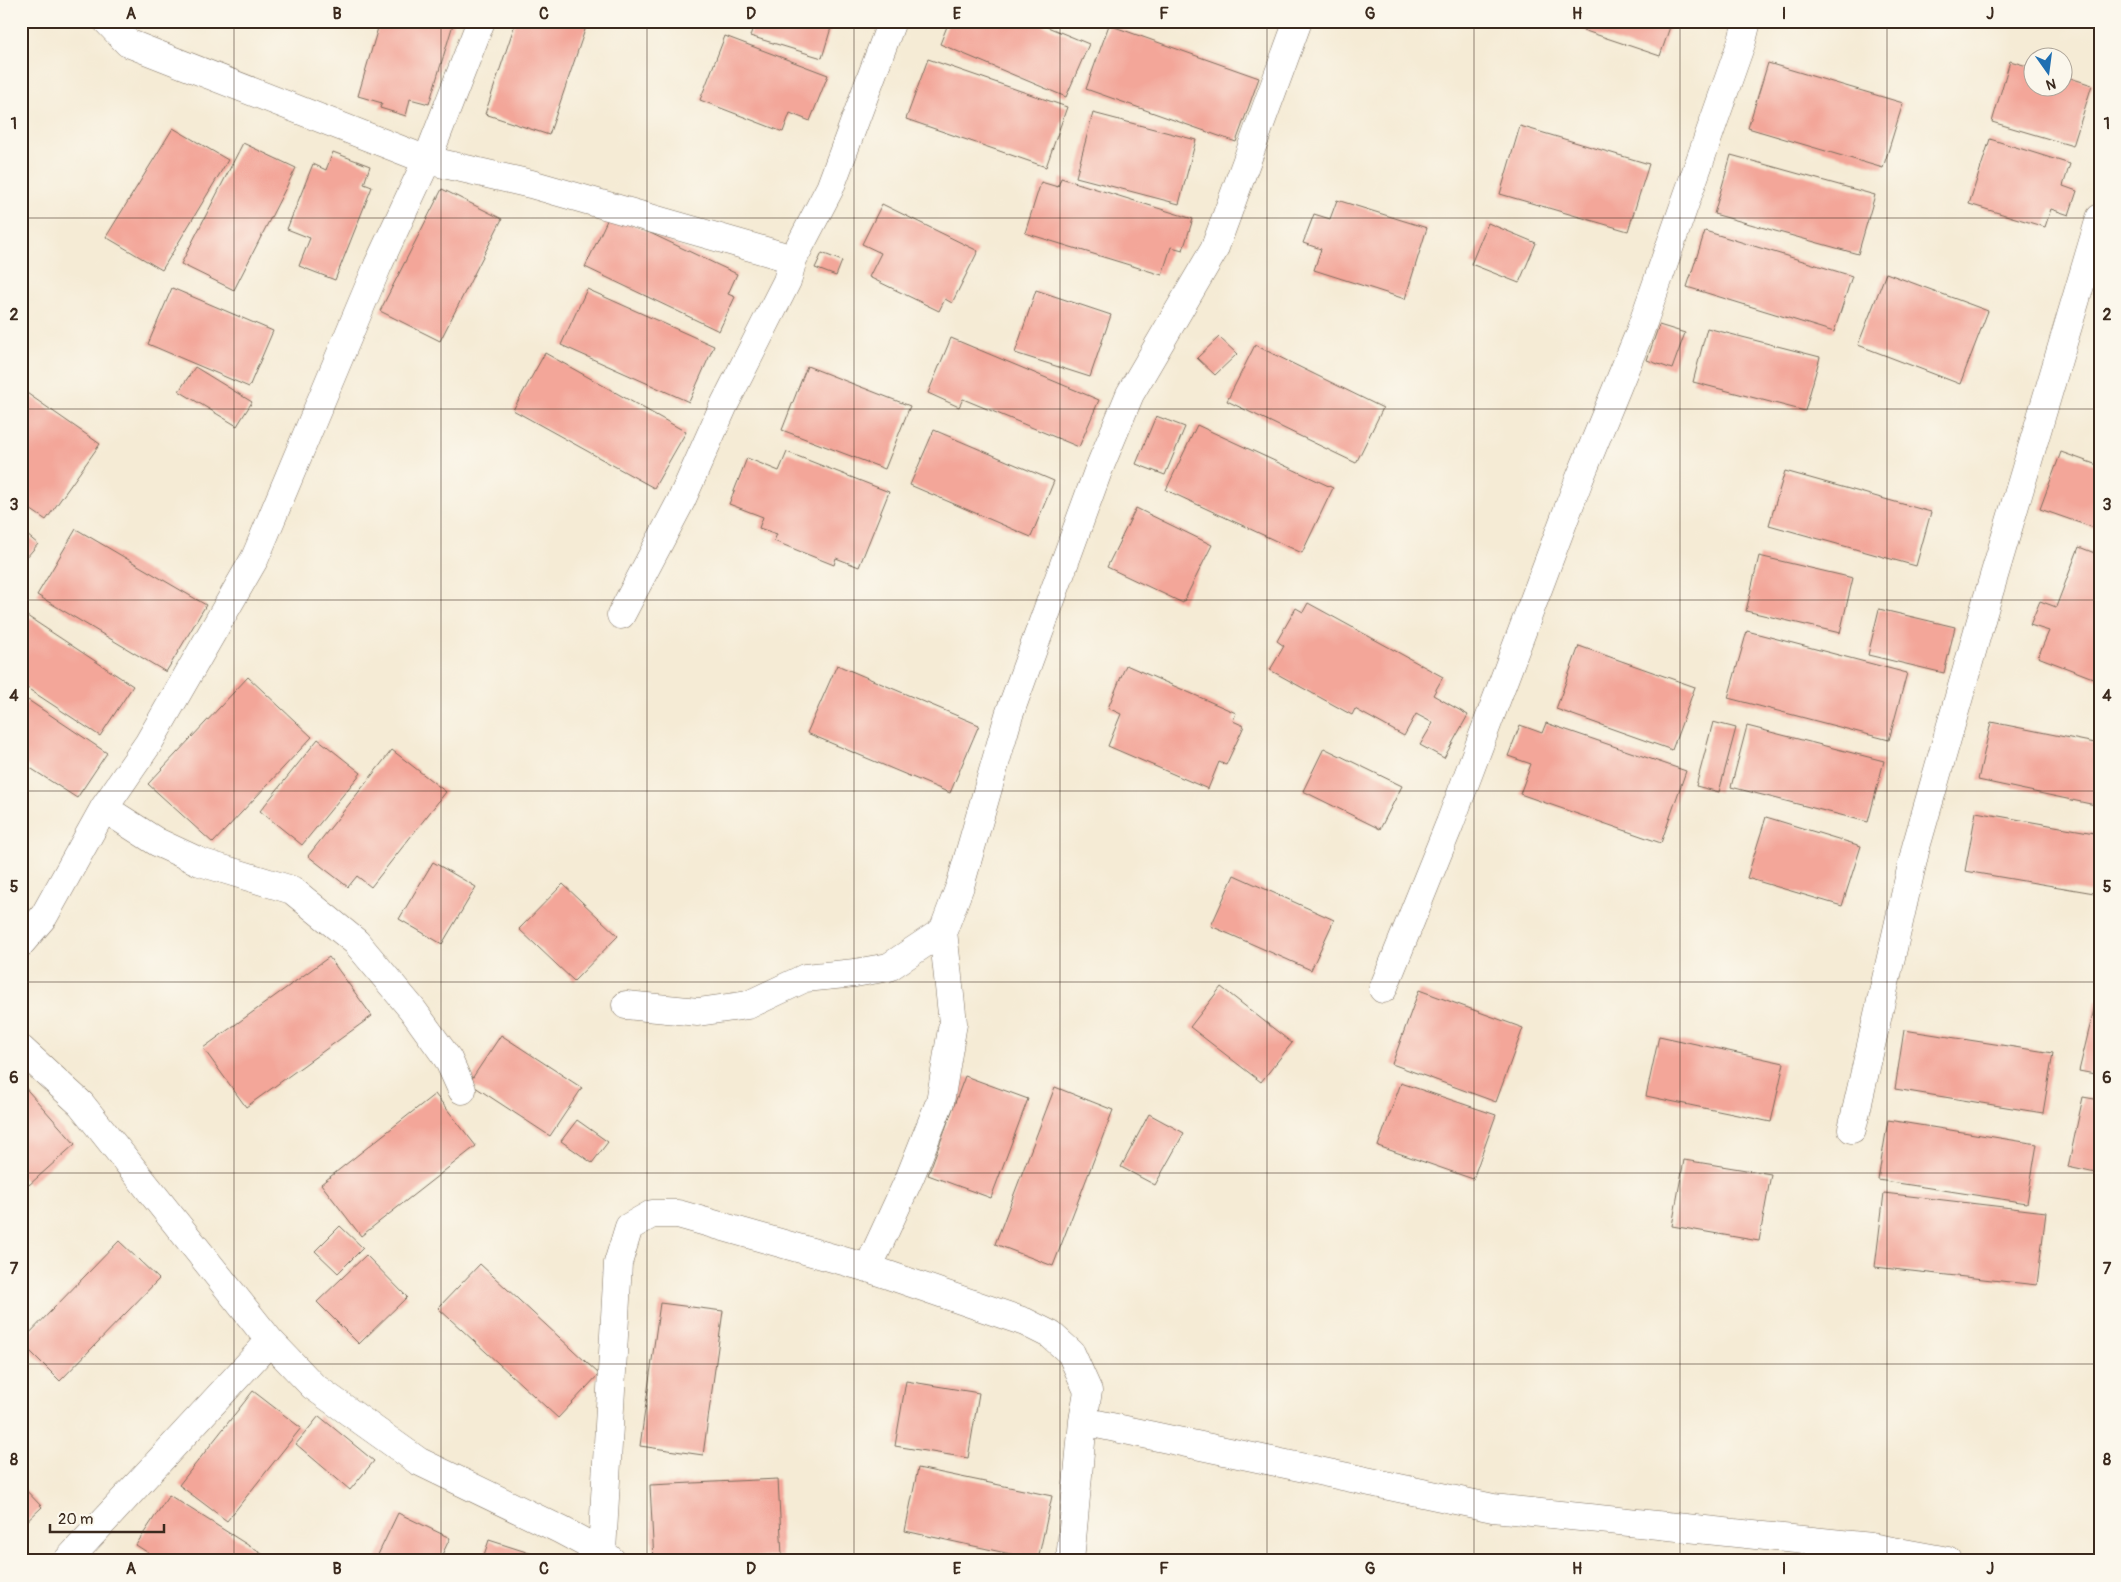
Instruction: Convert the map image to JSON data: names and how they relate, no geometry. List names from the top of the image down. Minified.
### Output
{"scale_bar":"20 m","north":"bottom","grid":{"columns":["A","B","C","D","E","F","G","H","I","J"],"rows":["1","2","3","4","5","6","7","8"]}}
